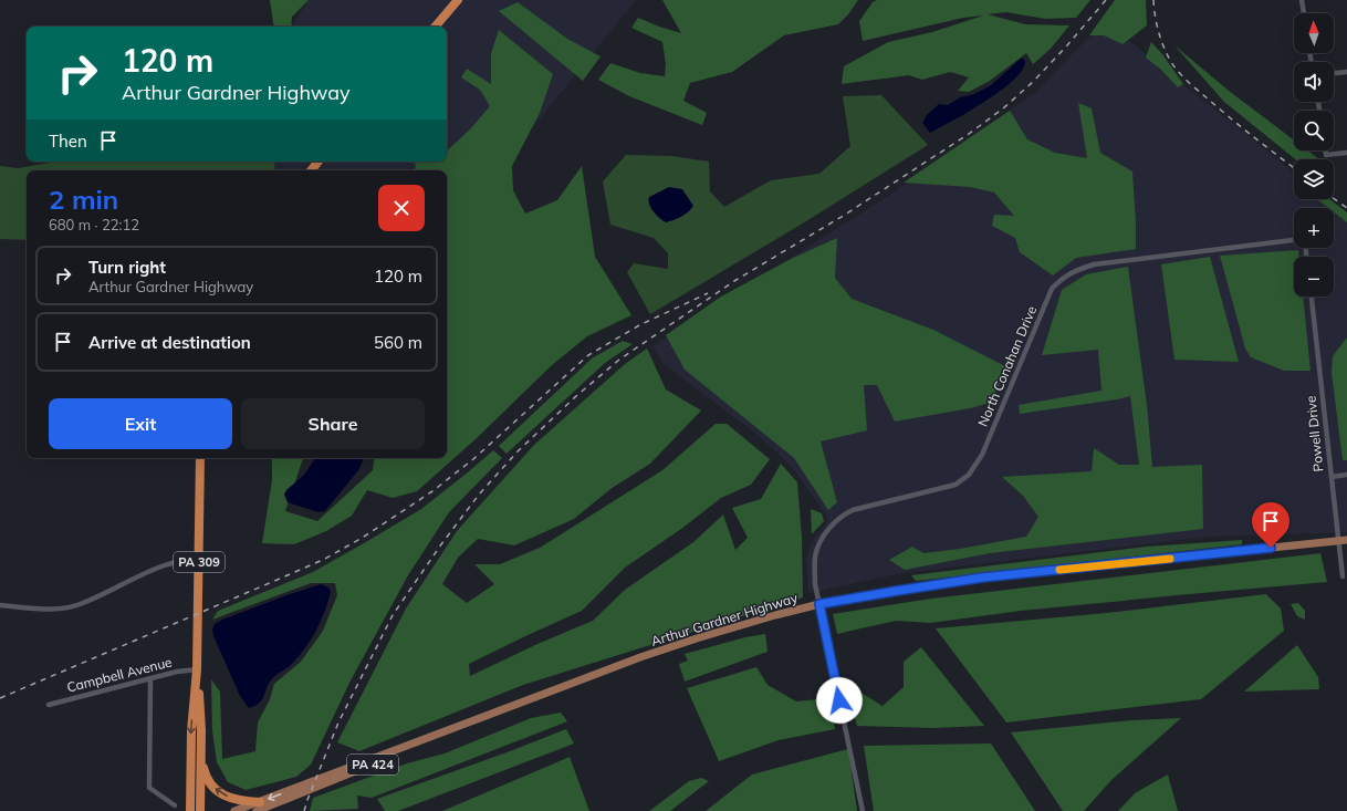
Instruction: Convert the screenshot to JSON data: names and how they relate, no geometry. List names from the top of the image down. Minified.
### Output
{"streets":{"highway":["PA 309"],"main road":["Arthur Gardner Highway","PA 424"],"street":["North Conahan Drive","Powell Drive","Campbell Avenue"]},"crossings":[["North Conahan Drive","Arthur Gardner Highway"],["Powell Drive","Arthur Gardner Highway"],["PA 309","Campbell Avenue"]],"north":"top","page":{"map_buttons":["+","−"],"turn":["120 m","Arthur Gardner Highway"],"then":"Then","heading":["2 min","680 m · 22:12"],"list":[{"name":"Turn right","note":"Arthur Gardner Highway","value":"120 m"},{"name":"Arrive at destination","value":"560 m"}],"buttons":["Exit","Share"]}}
